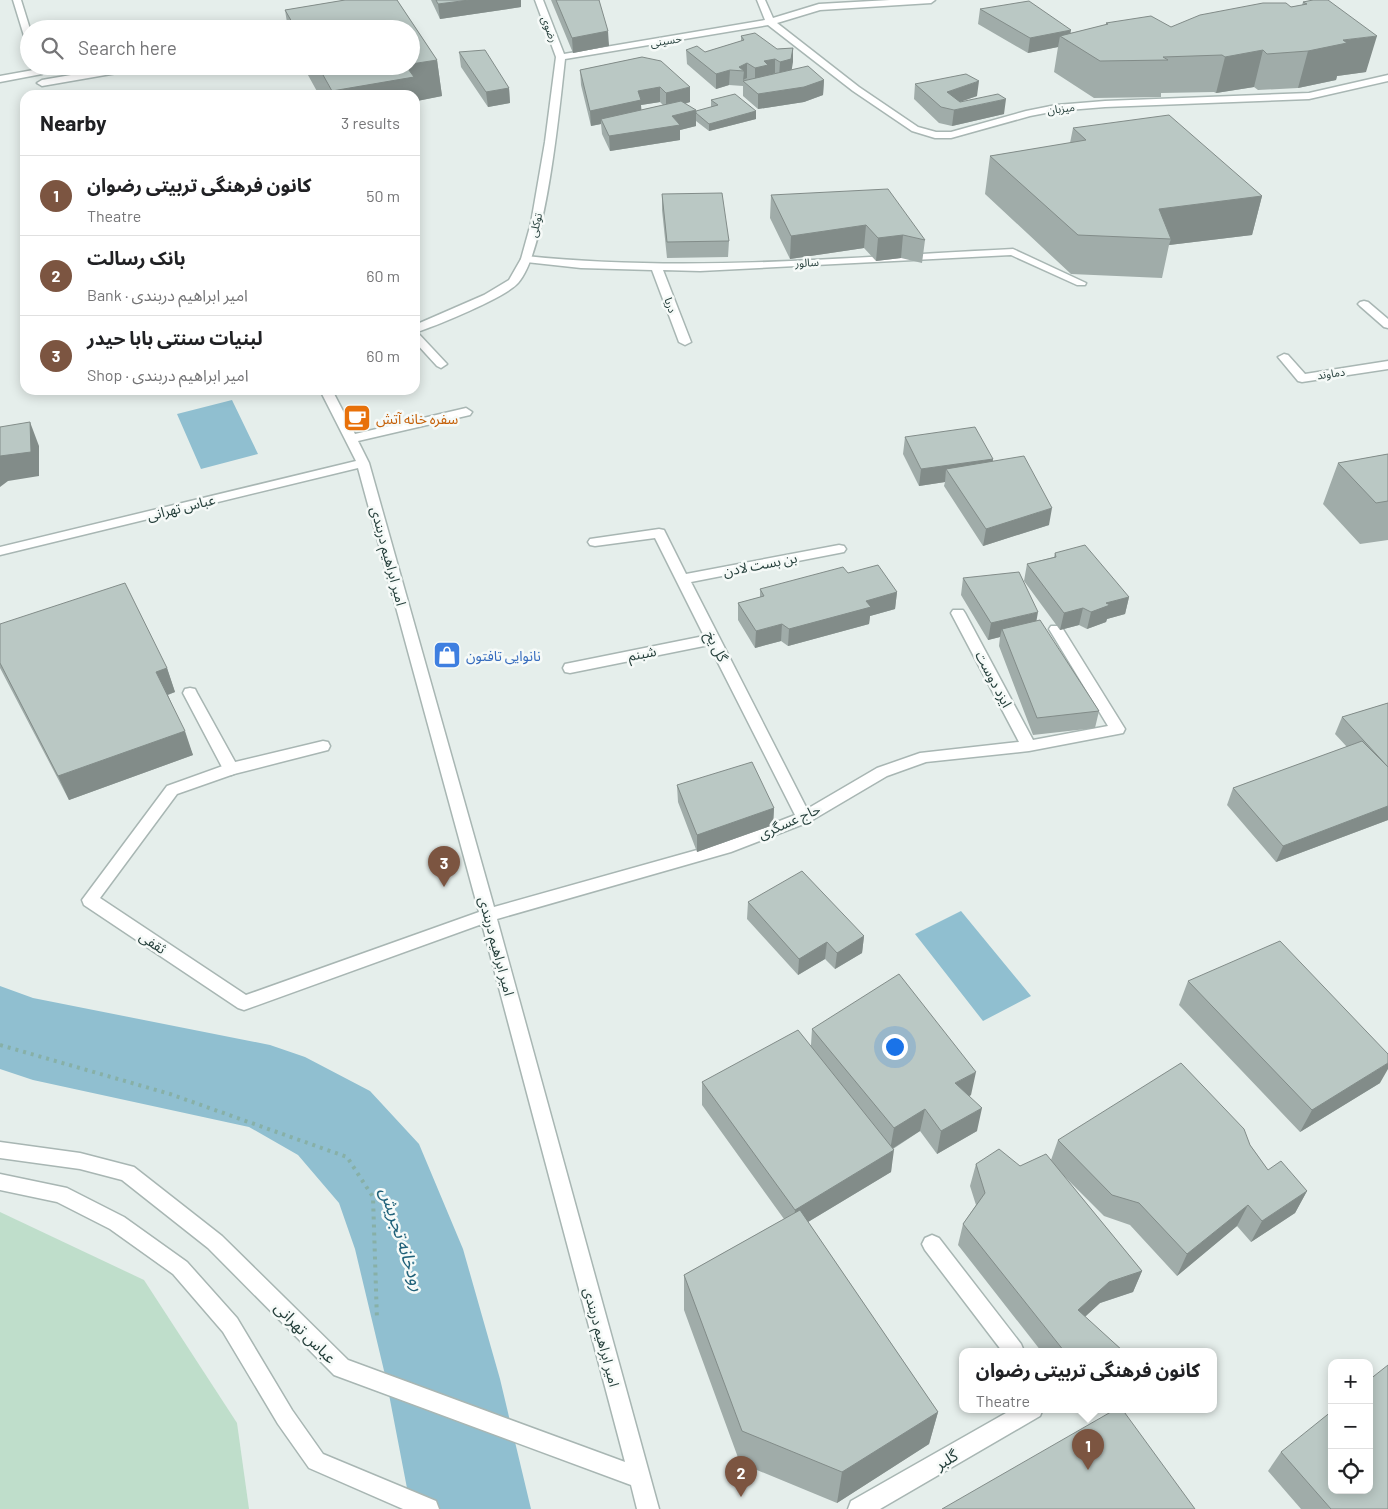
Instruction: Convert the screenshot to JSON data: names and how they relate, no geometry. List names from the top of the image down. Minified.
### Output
{"streets":{"street":["رضوى","حسینی","میزبان","توکلی","سالور","دریا","دماوند","عباس تهرانی","امیر ابراهیم دربندی","بن بست لادن","گل یخ","شبنم","ایزد دوست","حاج عسگری","ثقفی","گلبر"]},"crossings":[["رضوى","حسینی"],["رضوى","توکلی"],["حسینی","میزبان"],["حسینی","توکلی"],["توکلی","سالور"],["سالور","دریا"],["عباس تهرانی","امیر ابراهیم دربندی"],["امیر ابراهیم دربندی","حاج عسگری"],["امیر ابراهیم دربندی","ثقفی"],["بن بست لادن","گل یخ"],["گل یخ","شبنم"],["گل یخ","حاج عسگری"],["ایزد دوست","حاج عسگری"],["حاج عسگری","ثقفی"]],"water":["رودخانه تجریش"],"places":{"cafe":["سفره خانه آتش"],"shop":["نانوایی تافتون"]},"page":{"search":"Search here","heading":["Nearby","3 results"],"list":[{"mark":"1","name":"کانون فرهنگی تربیتی رضوان","note":"Theatre","value":"50 m"},{"mark":"2","name":"بانک رسالت","note":"Bank · امیر ابراهیم دربندی","value":"60 m"},{"mark":"3","name":"لبنیات سنتی بابا حیدر","note":"Shop · امیر ابراهیم دربندی","value":"60 m"}],"pins":["3","1","2"],"popup":["کانون فرهنگی تربیتی رضوان","Theatre"],"map_buttons":["+","−"]}}
